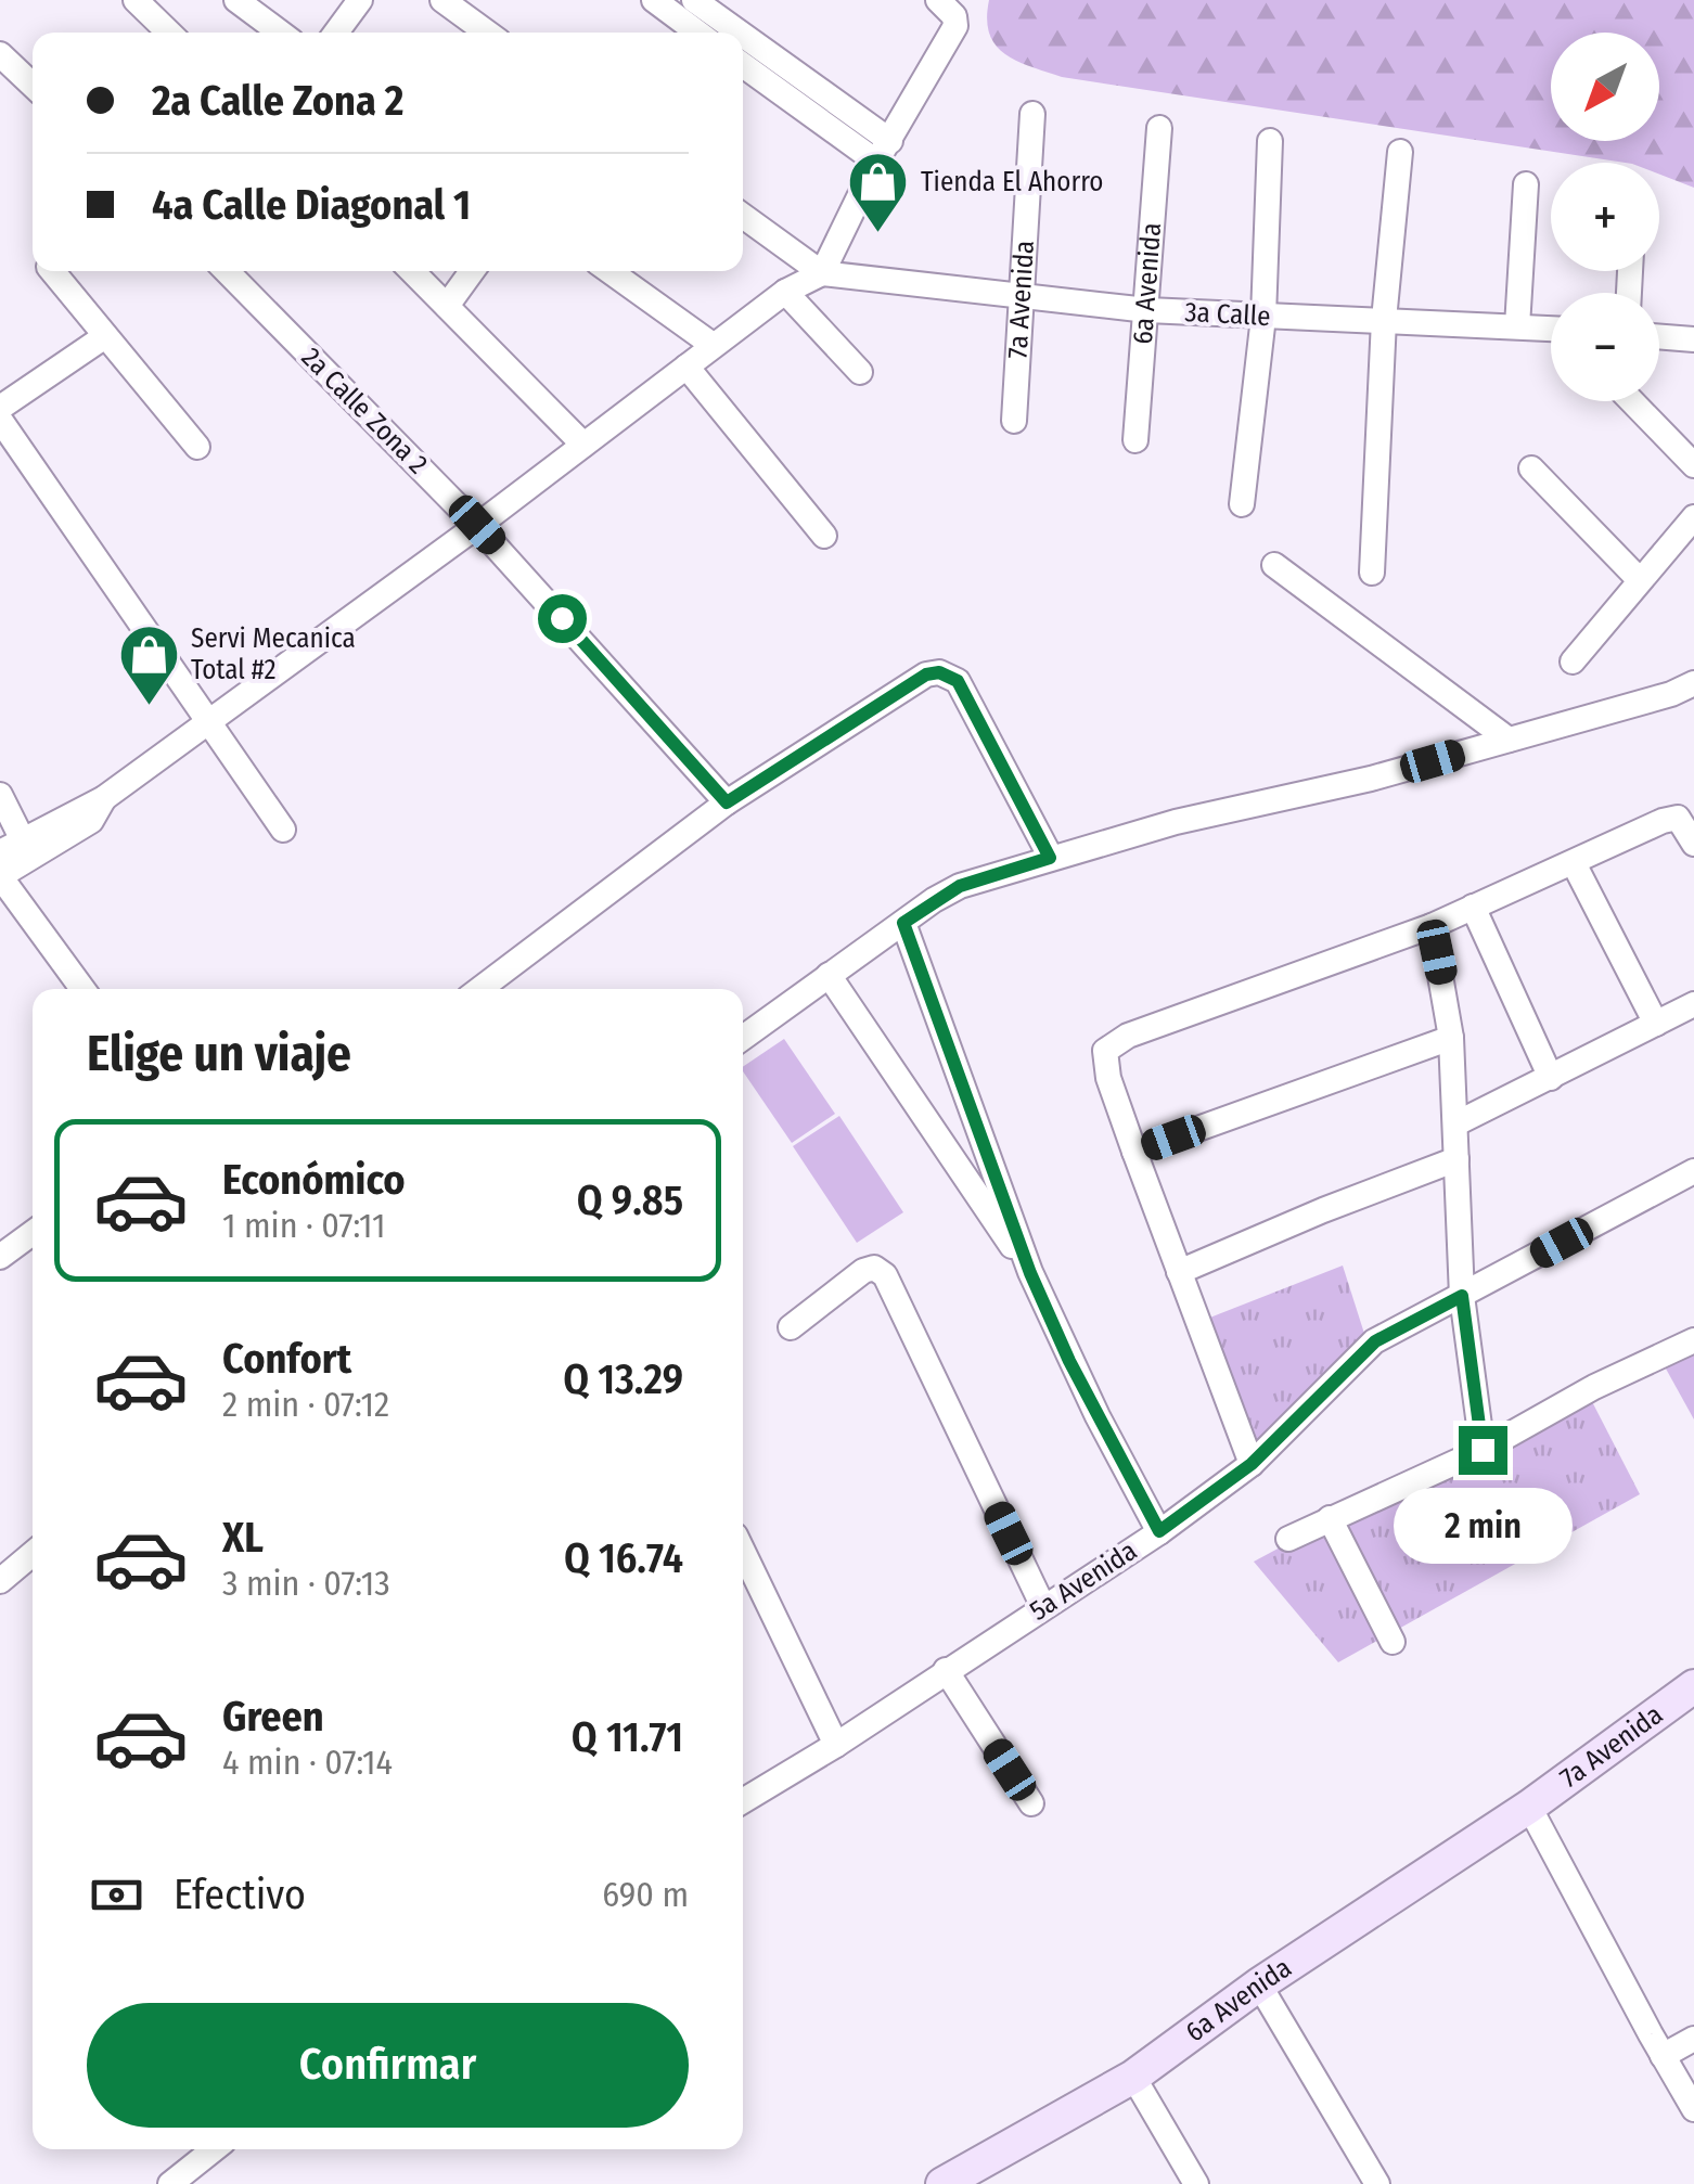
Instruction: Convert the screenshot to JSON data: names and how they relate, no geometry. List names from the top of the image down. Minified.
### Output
{"streets":{"street":["6a Avenida","7a Avenida","3a Calle","2a Calle Zona 2","5a Avenida"]},"crossings":[["6a Avenida","7a Avenida"],["6a Avenida","3a Calle"],["7a Avenida","3a Calle"]],"places":{"shop":["Tienda El Ahorro","Servi Mecanica Total #2"]},"north":"bottom left","page":{"map_buttons":["+","−"],"banner":["2a Calle Zona 2","4a Calle Diagonal 1"],"heading":"Elige un viaje","list":[{"name":"Económico","note":"1 min · 07:11","value":"Q 9.85"},{"name":"Confort","note":"2 min · 07:12","value":"Q 13.29"},{"name":"XL","note":"3 min · 07:13","value":"Q 16.74"},{"name":"Green","note":"4 min · 07:14","value":"Q 11.71"}],"bubble":"2 min","pay":["Efectivo","690 m"],"buttons":"Confirmar"}}
